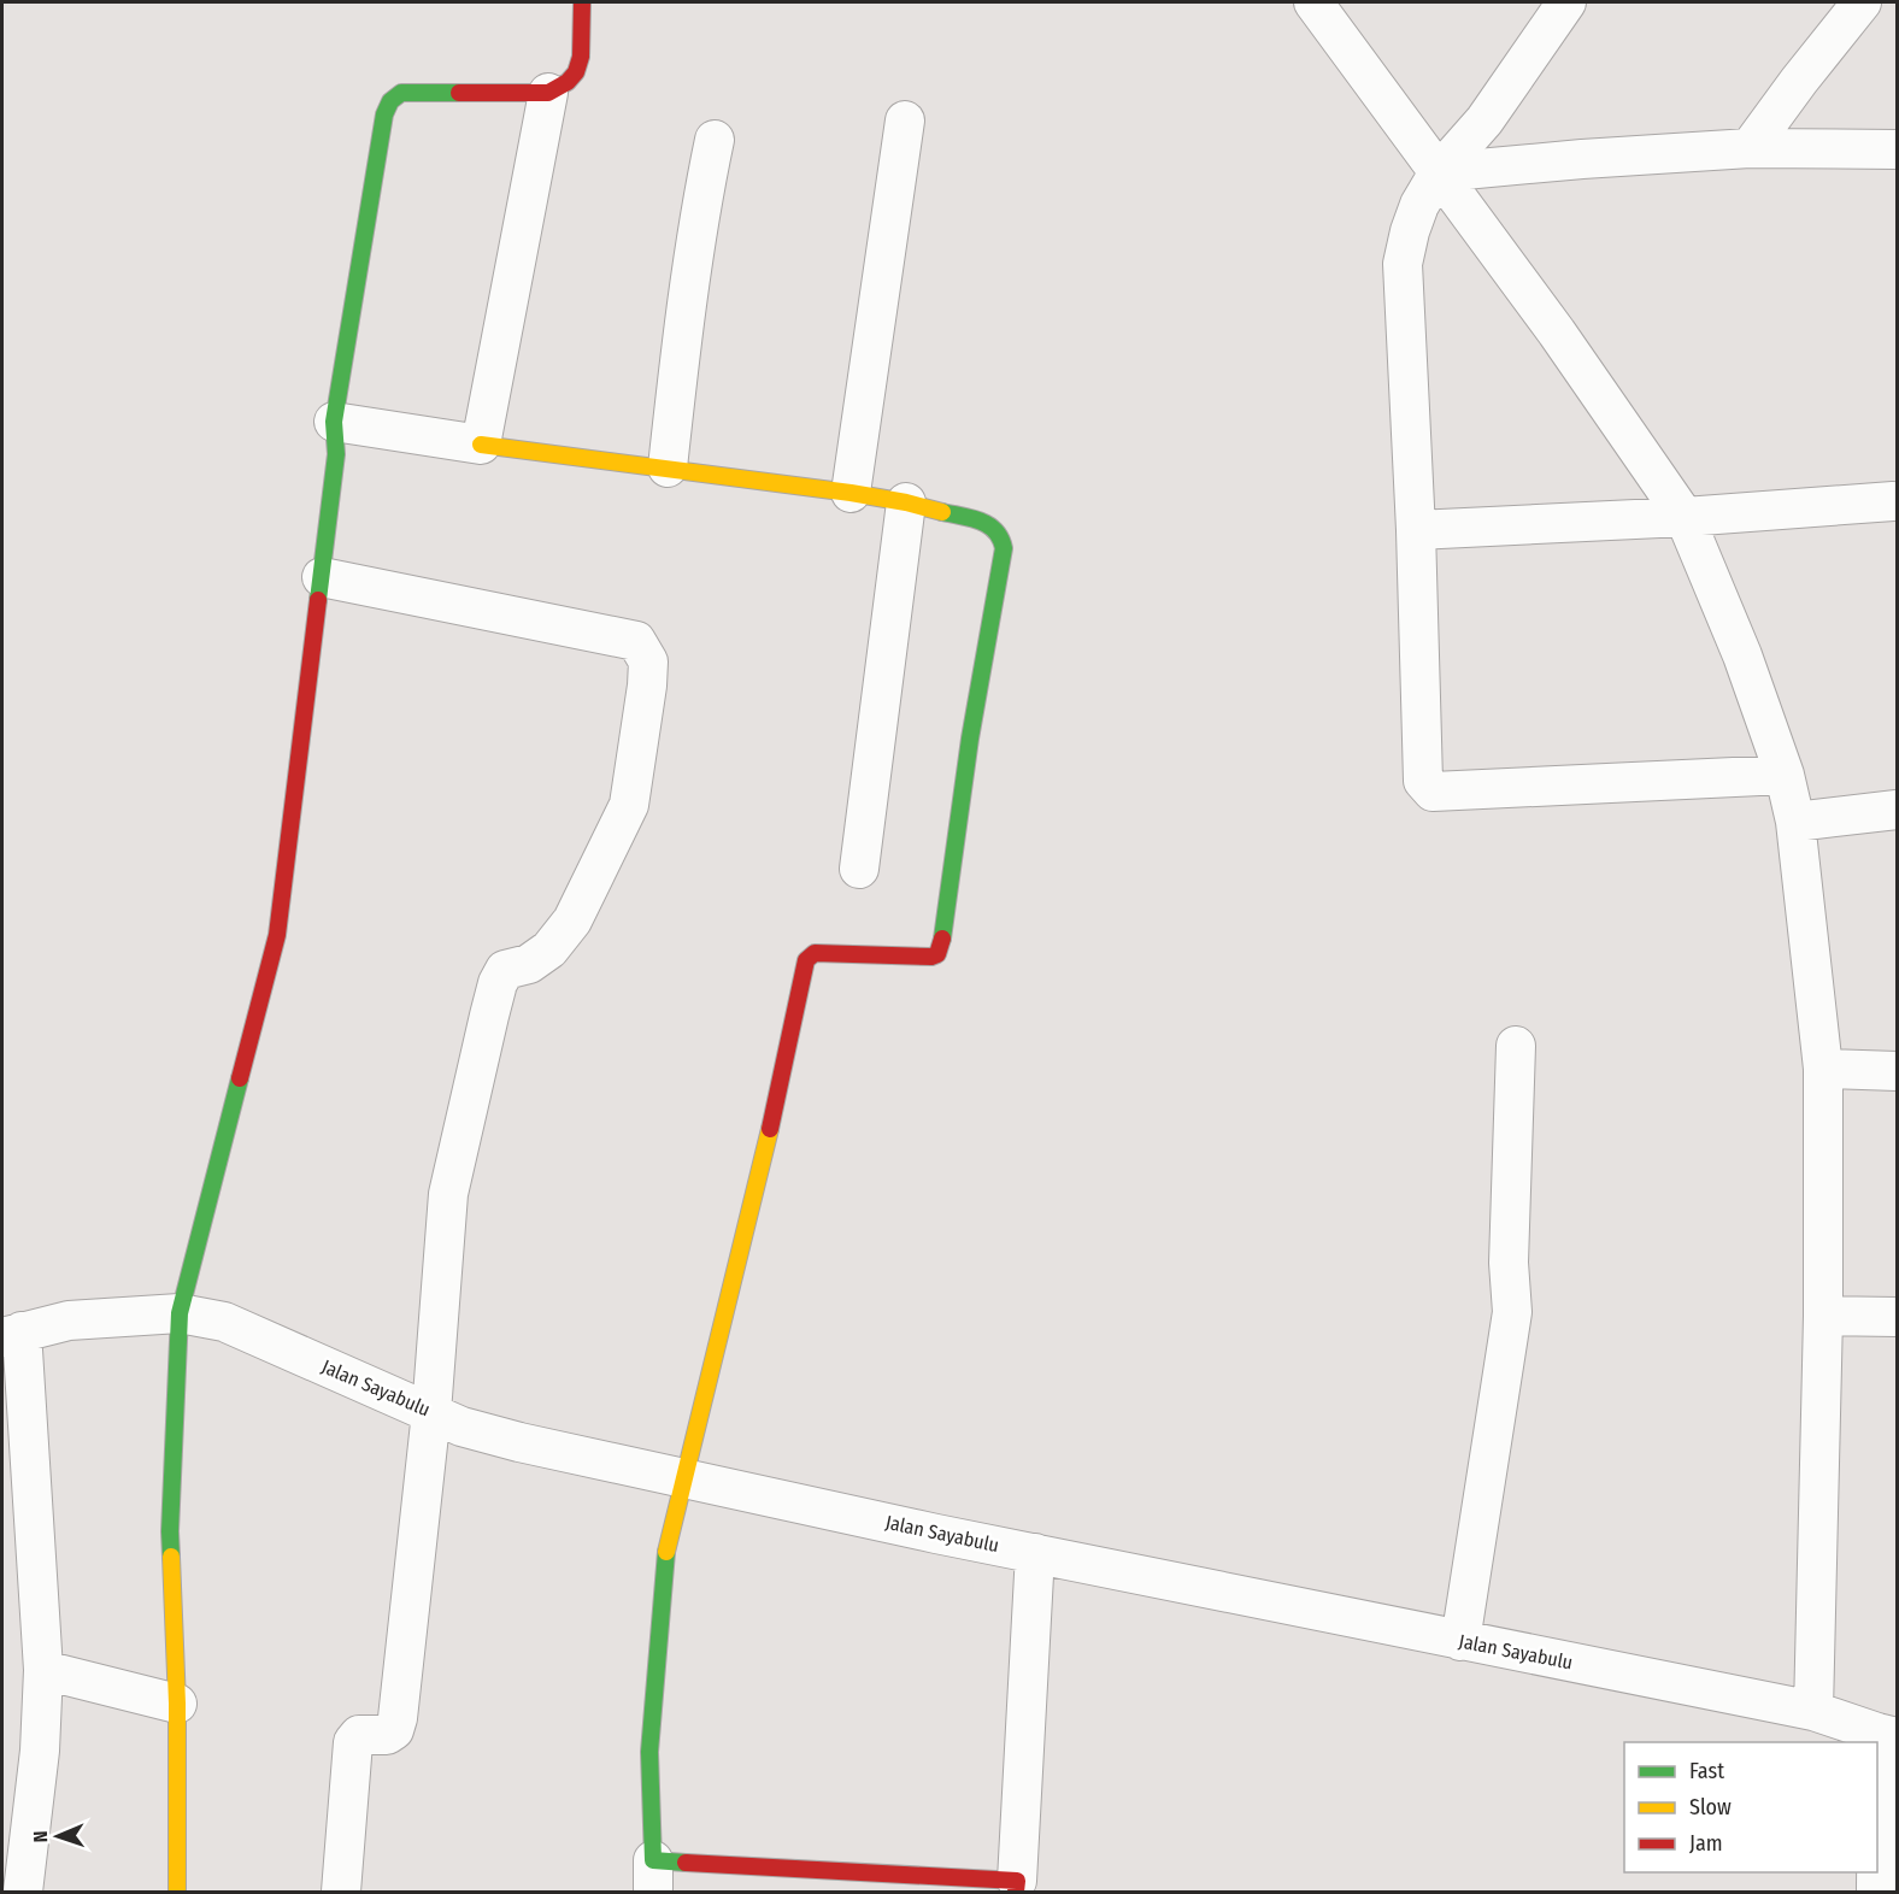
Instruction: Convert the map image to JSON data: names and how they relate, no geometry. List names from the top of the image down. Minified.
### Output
{"streets":{"street":["Jalan Sayabulu"]},"legend":["Fast","Slow","Jam"],"north":"left"}
